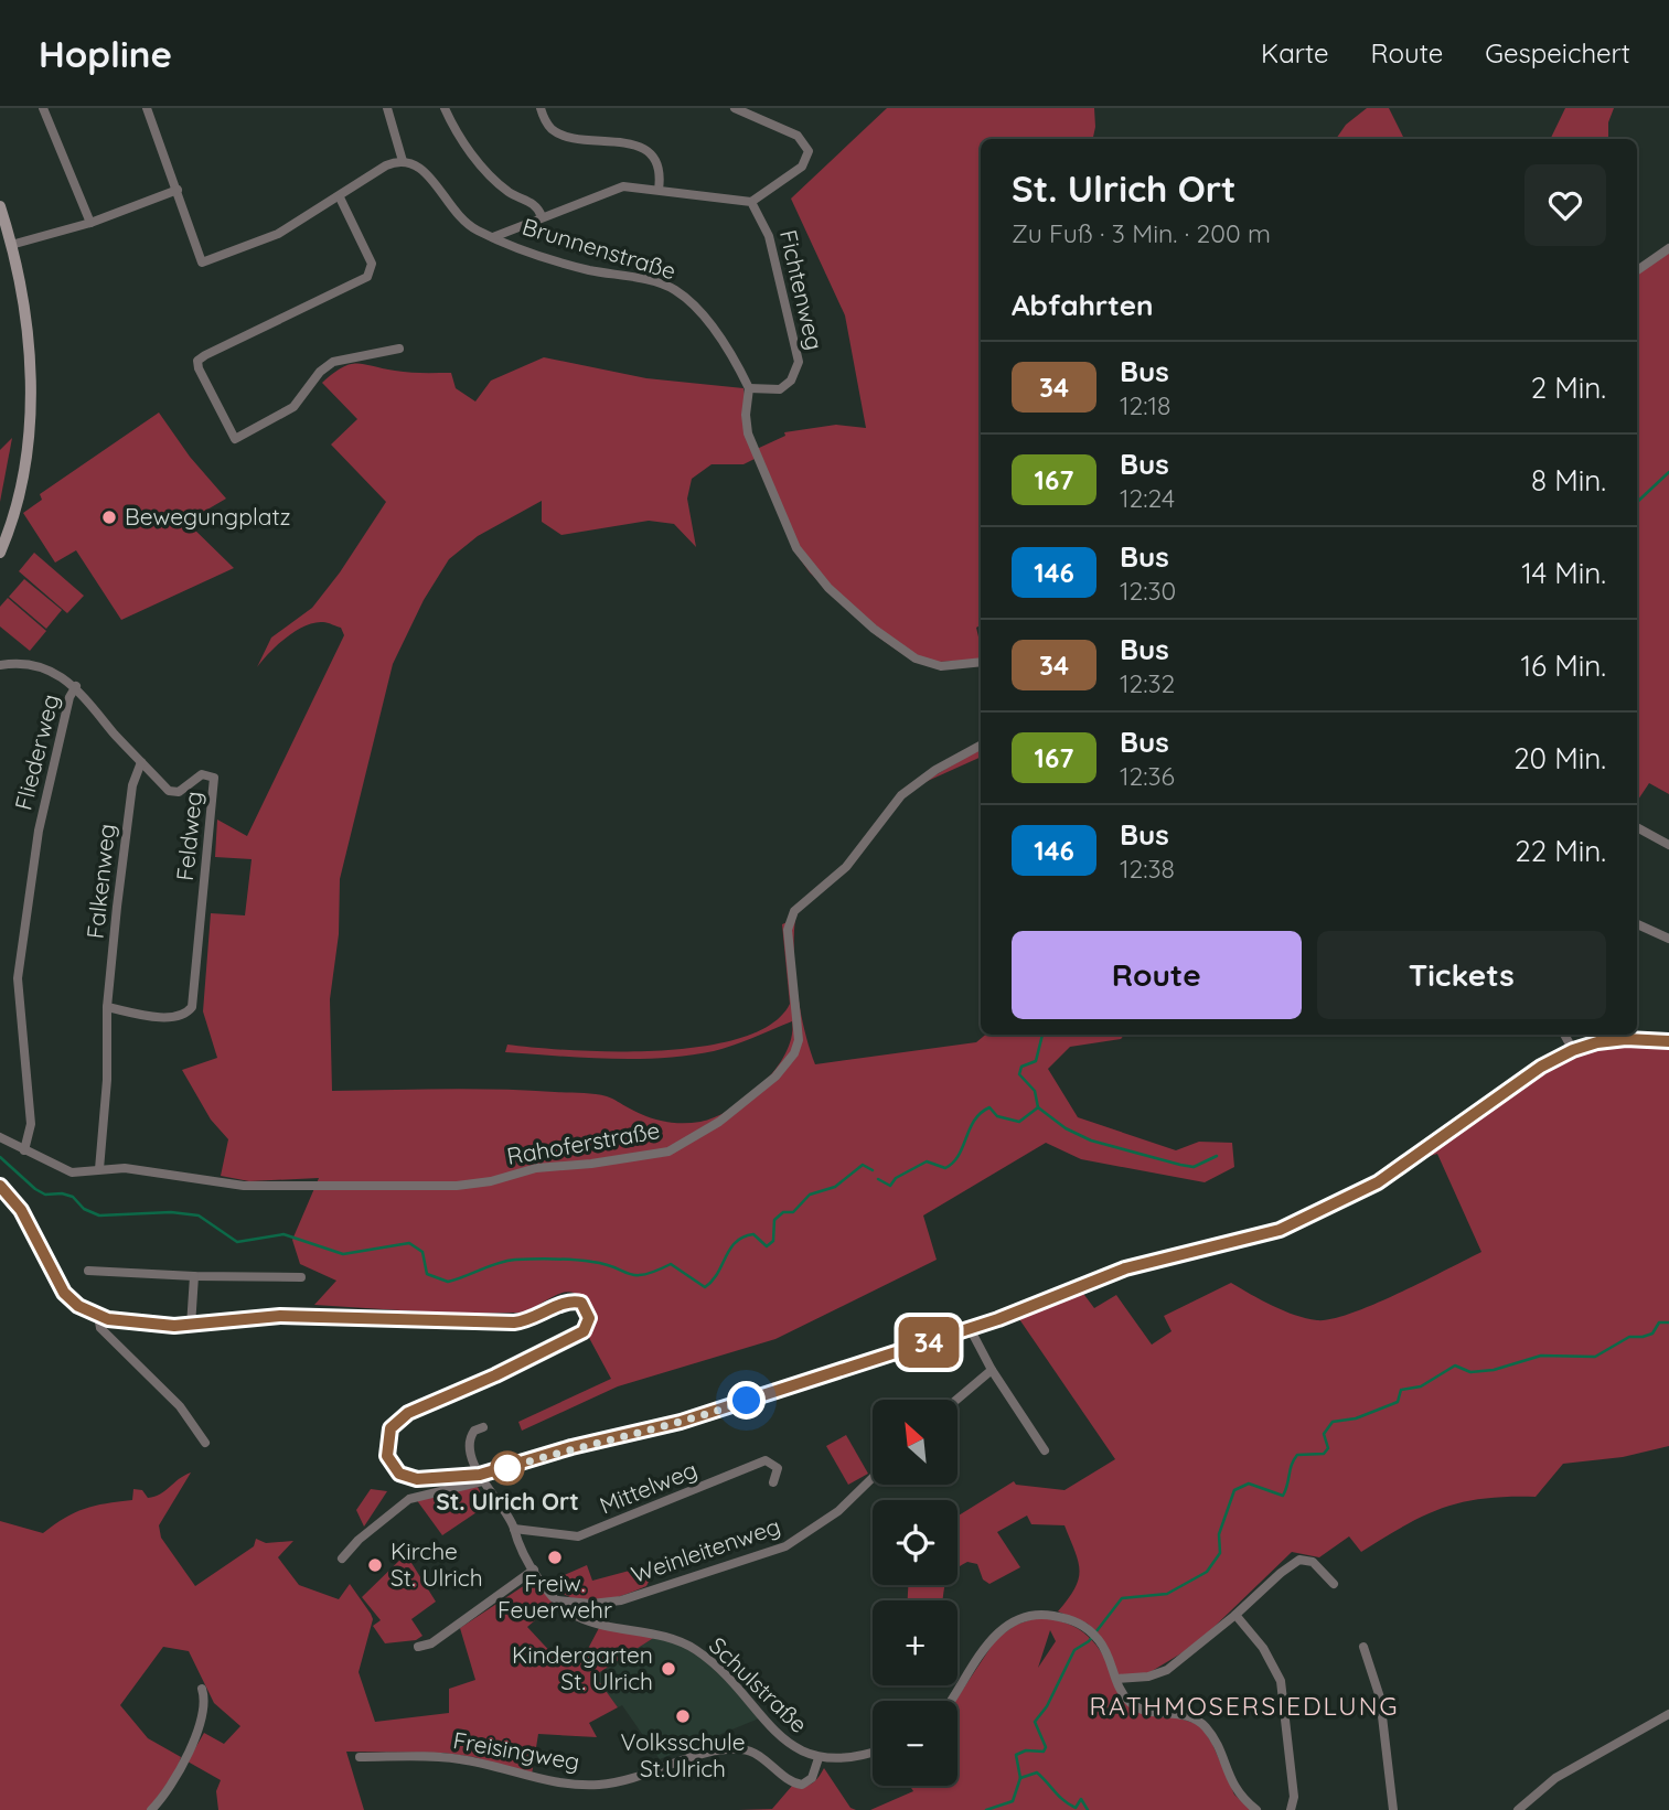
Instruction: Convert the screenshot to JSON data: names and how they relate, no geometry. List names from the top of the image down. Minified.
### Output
{"streets":{"street":["Brunnenstraße","Fichtenweg","Fliederweg","Feldweg","Falkenweg","Rahoferstraße","Mittelweg","Weinleitenweg","Schulstraße","Freisingweg"]},"crossings":[["Brunnenstraße","Fichtenweg"],["Fliederweg","Feldweg"],["Fliederweg","Rahoferstraße"],["Feldweg","Falkenweg"],["Falkenweg","Rahoferstraße"],["Mittelweg","Schulstraße"],["Weinleitenweg","Schulstraße"],["Schulstraße","Freisingweg"]],"districts":["RATHMOSERSIEDLUNG"],"places":["Bewegungplatz","St. Ulrich Ort","Freiw. Feuerwehr","Kirche St. Ulrich","Kindergarten St. Ulrich","Volksschule St.Ulrich"],"lines":["bus line 34"],"north":"top left","page":{"header":"Hopline","nav":["Karte","Route","Gespeichert"],"on_map":"34","heading":[["St. Ulrich Ort","Zu Fuß · 3 Min. · 200 m"],"Abfahrten"],"list":[{"mark":"34","name":"Bus","note":"12:18","value":"2 Min."},{"mark":"167","name":"Bus","note":"12:24","value":"8 Min."},{"mark":"146","name":"Bus","note":"12:30","value":"14 Min."},{"mark":"34","name":"Bus","note":"12:32","value":"16 Min."},{"mark":"167","name":"Bus","note":"12:36","value":"20 Min."},{"mark":"146","name":"Bus","note":"12:38","value":"22 Min."}],"buttons":["Route","Tickets"],"map_buttons":["+","−"]}}
